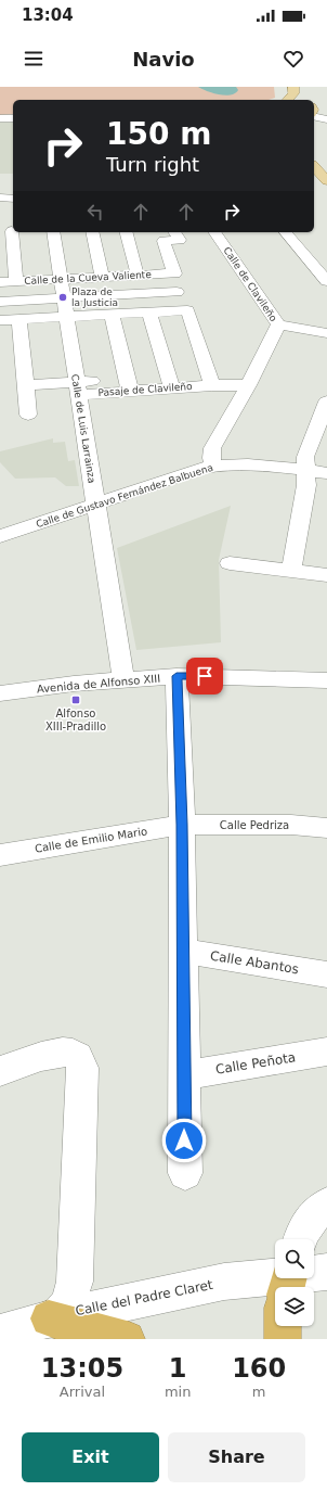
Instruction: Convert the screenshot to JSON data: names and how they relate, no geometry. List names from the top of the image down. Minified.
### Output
{"streets":{"street":["Calle de la Cueva Valiente","Calle de Clavileño","Pasaje de Clavileño","Calle de Luis Larrainza","Calle de Gustavo Fernández Balbuena","Avenida de Alfonso XIII","Calle Pedriza","Calle de Emilio Mario","Calle Abantos","Calle Peñota","Calle del Padre Claret"]},"crossings":[["Calle de la Cueva Valiente","Calle de Luis Larrainza"],["Calle de Clavileño","Calle de Gustavo Fernández Balbuena"],["Pasaje de Clavileño","Calle de Luis Larrainza"],["Calle de Luis Larrainza","Calle de Gustavo Fernández Balbuena"],["Calle de Luis Larrainza","Avenida de Alfonso XIII"],["Calle Pedriza","Calle de Emilio Mario"]],"places":{"other":["Plaza de la Justicia"],"transit":["Alfonso XIII-Pradillo"]},"page":{"status":"13:04","header":"Navio","turn":["150 m","Turn right"],"eta":["13:05","Arrival","1","min","160","m"],"buttons":["Exit","Share"]}}
